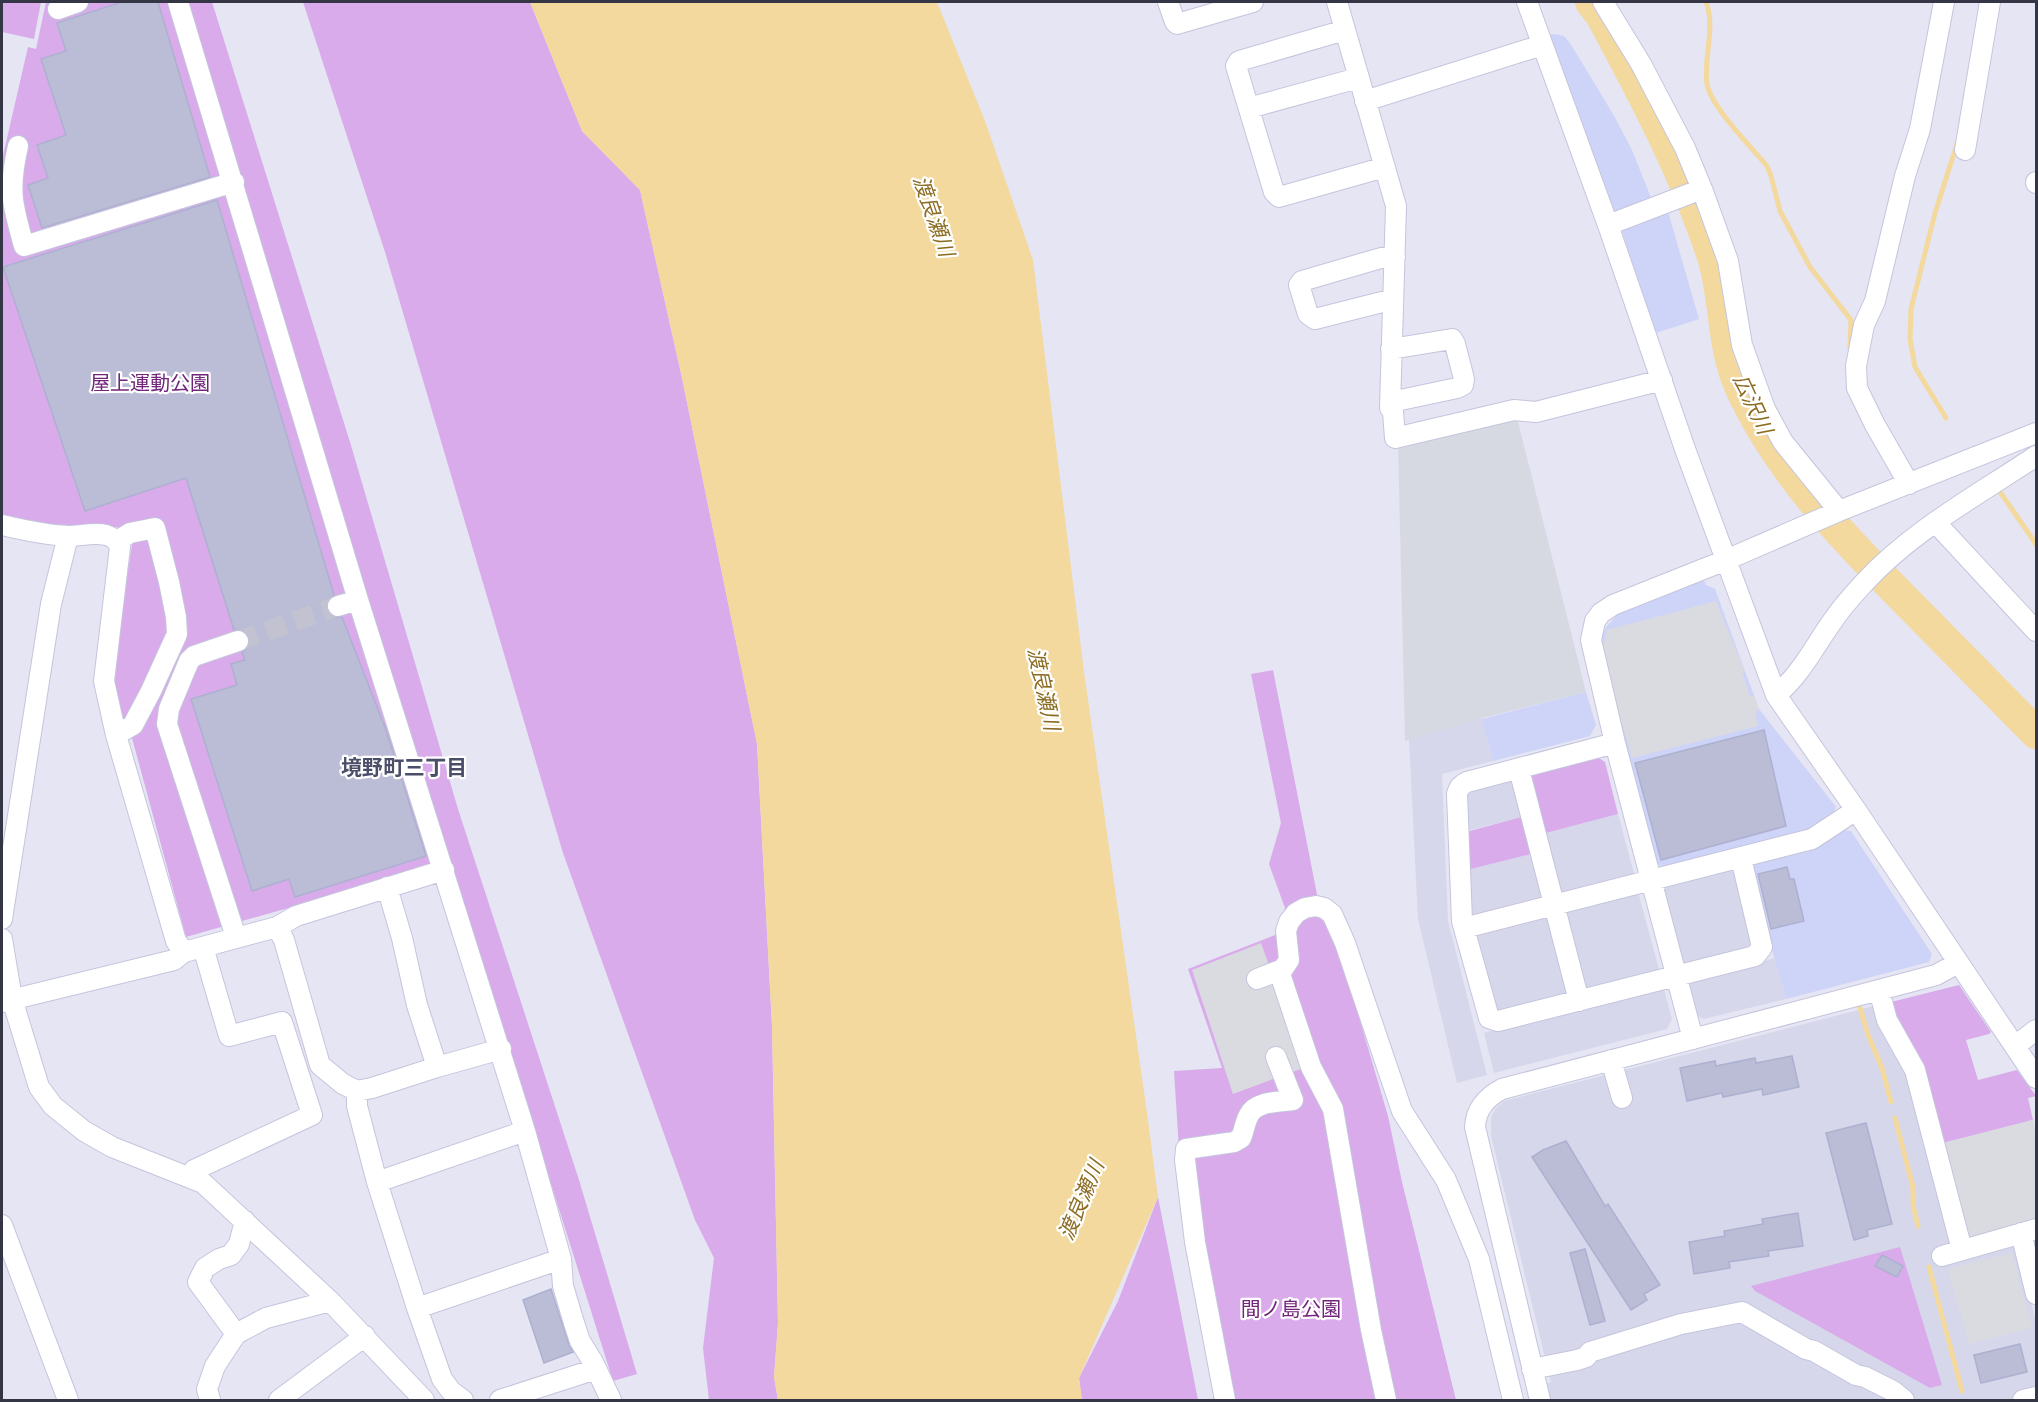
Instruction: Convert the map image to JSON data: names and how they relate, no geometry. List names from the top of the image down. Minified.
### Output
{"districts":["境野町三丁目"],"water":["渡良瀬川","広沢川"],"parks":["屋上運動公園","間ノ島公園"]}
